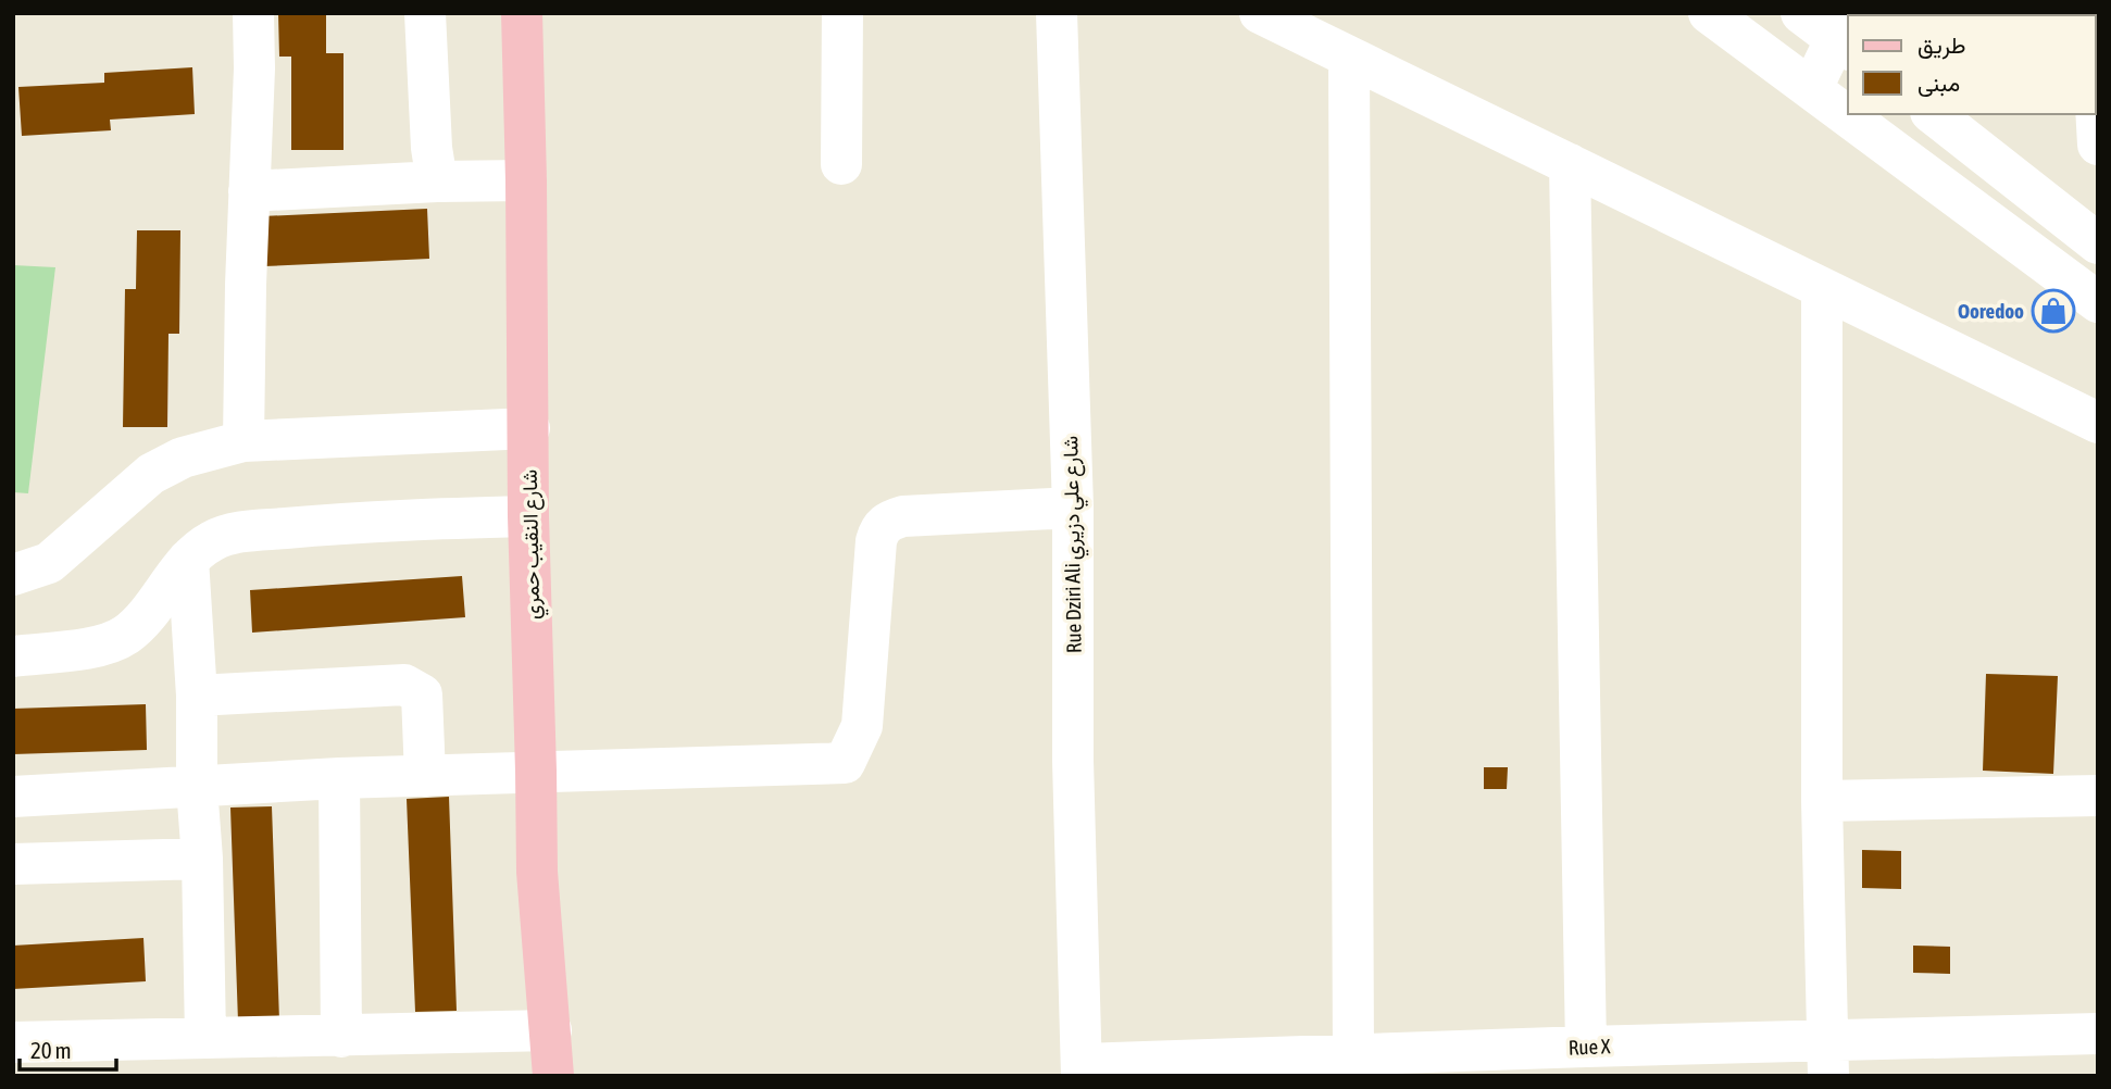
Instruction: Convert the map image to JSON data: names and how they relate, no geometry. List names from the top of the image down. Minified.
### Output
{"streets":{"main road":["شارع النقيب حمري"],"street":["Rue Dziri Ali شارع علي دزيري","Rue X"]},"crossings":[["Rue Dziri Ali شارع علي دزيري","Rue X"]],"places":{"shop":["Ooredoo"]},"legend":["طريق","مبنى"],"scale_bar":"20 m"}
